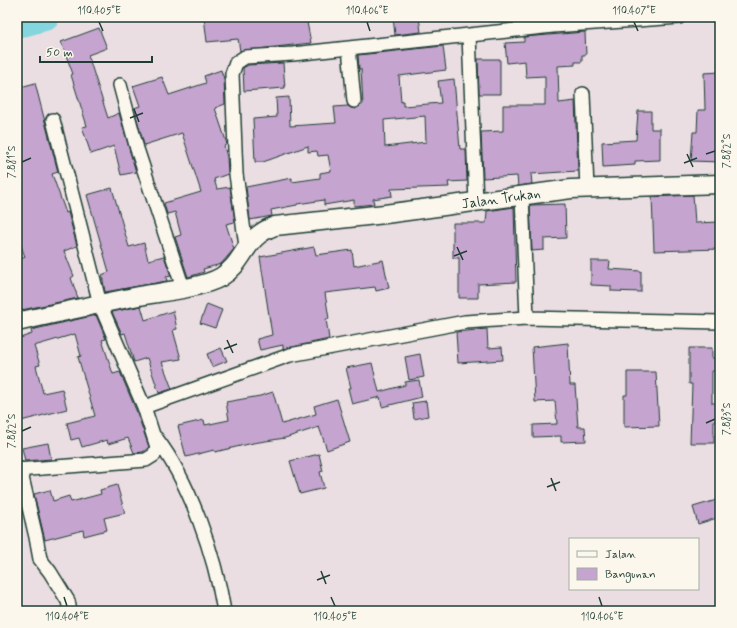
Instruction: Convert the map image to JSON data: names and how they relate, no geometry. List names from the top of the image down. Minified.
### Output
{"streets":{"street":["Jalan Trukan"]},"legend":["Jalan","Bangunan"],"scale_bar":"50 m","coordinates":["110.405°E","110.406°E","110.407°E","7.882°S","7.881°S","7.883°S","110.404°E"]}
